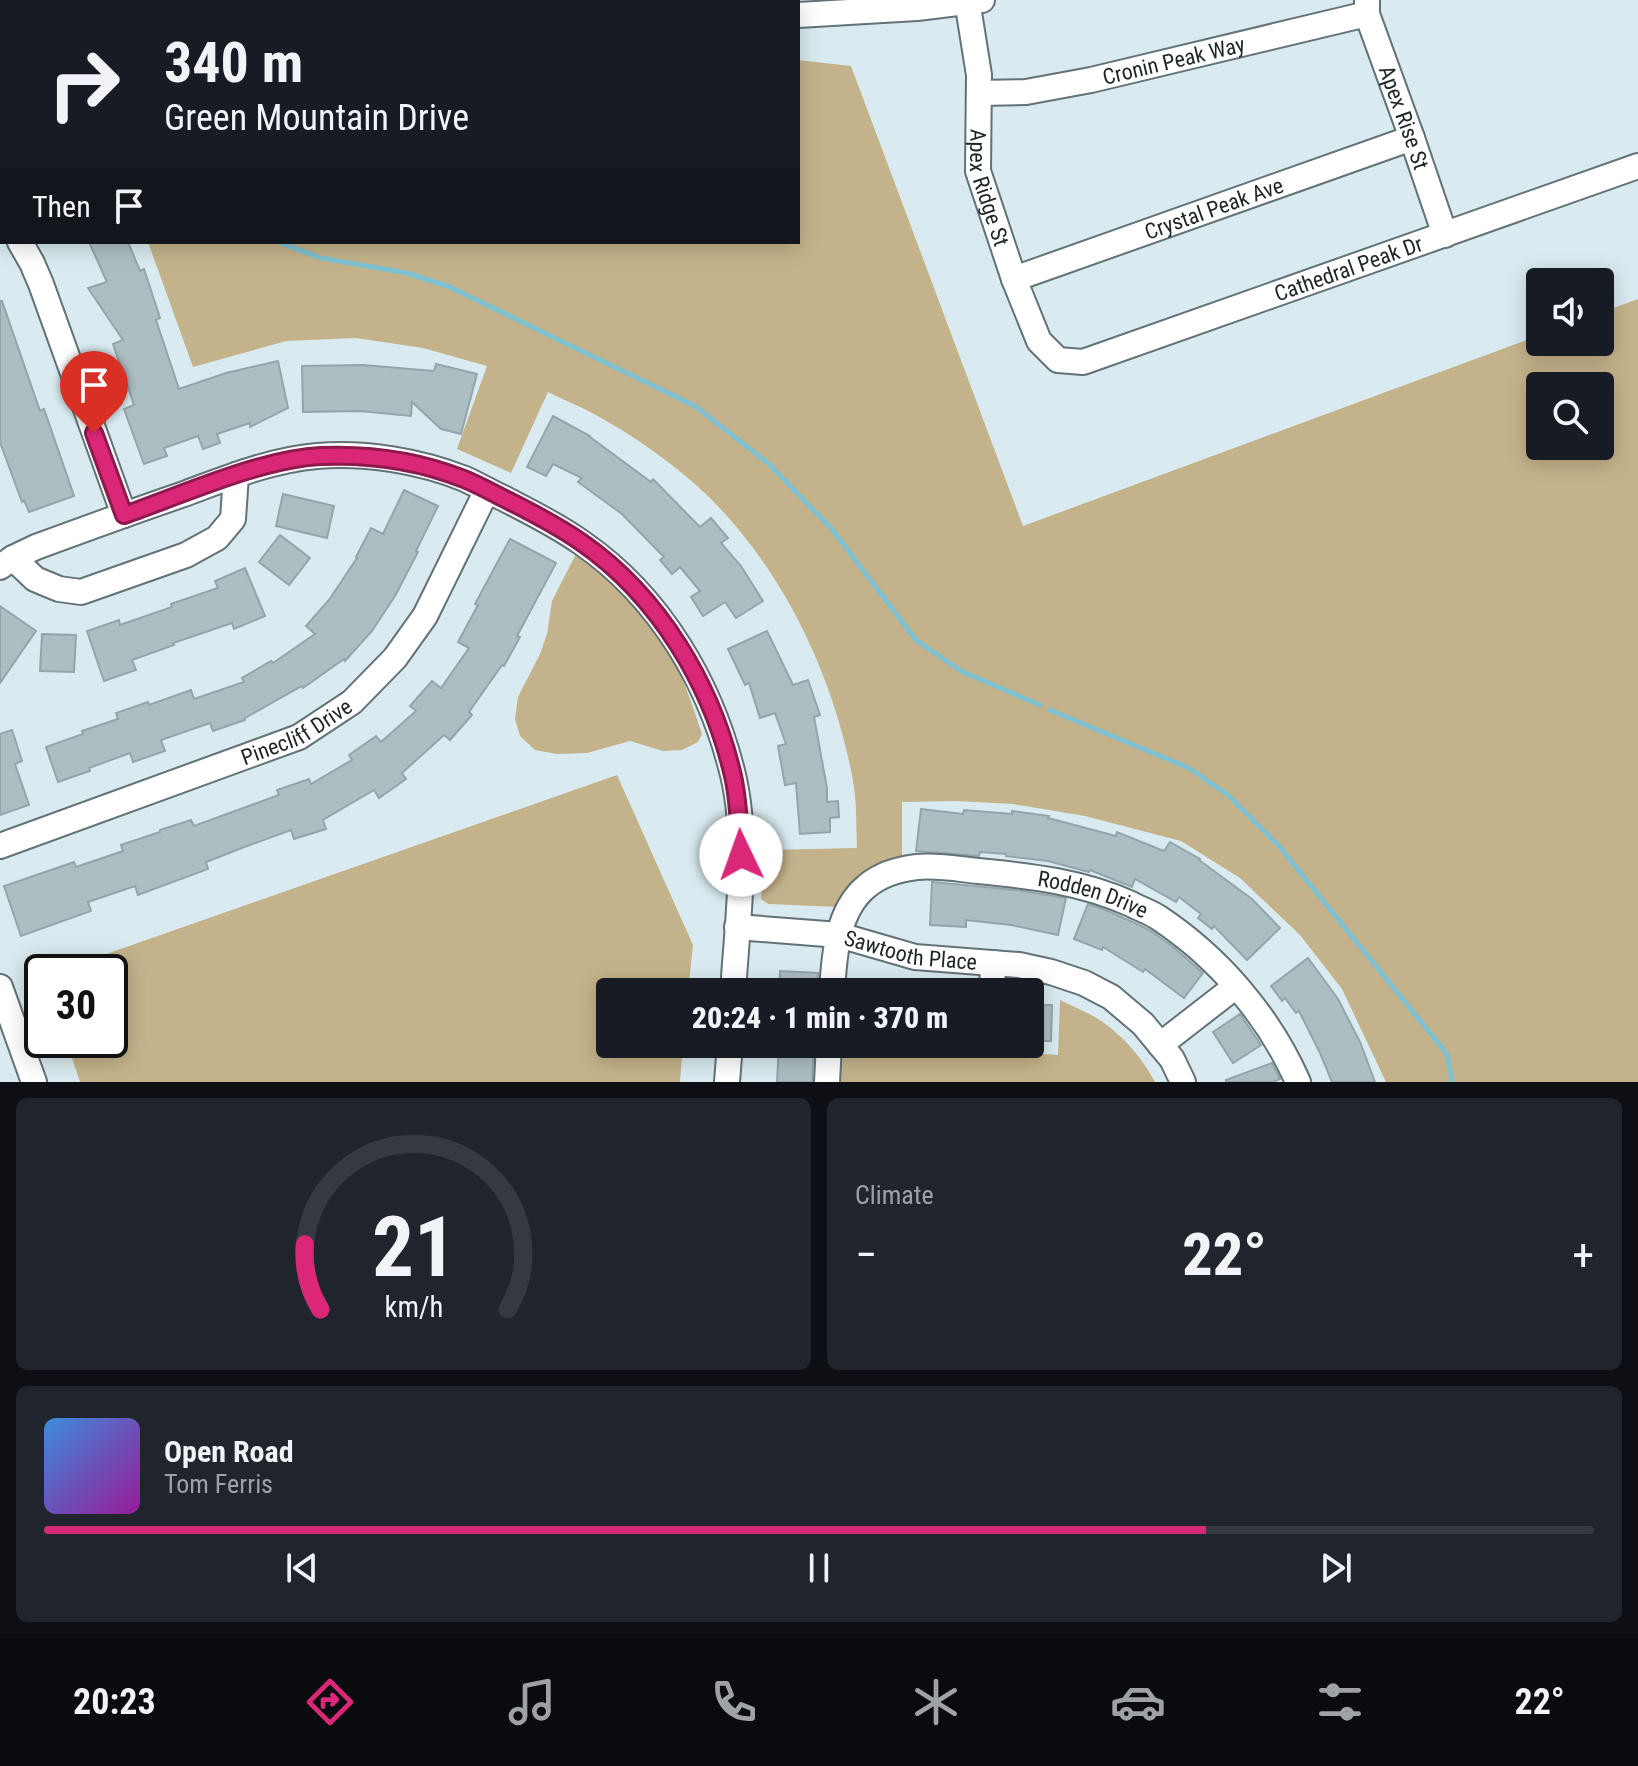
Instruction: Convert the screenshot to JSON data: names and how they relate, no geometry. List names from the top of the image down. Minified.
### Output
{"streets":{"street":["Cronin Peak Way","Apex Rise St","Apex Ridge St","Crystal Peak Ave","Cathedral Peak Dr","Pinecliff Drive","Rodden Drive","Sawtooth Place"]},"crossings":[["Cronin Peak Way","Apex Rise St"],["Cronin Peak Way","Apex Ridge St"],["Apex Rise St","Crystal Peak Ave"],["Apex Rise St","Cathedral Peak Dr"],["Apex Ridge St","Crystal Peak Ave"],["Apex Ridge St","Cathedral Peak Dr"],["Rodden Drive","Sawtooth Place"]],"page":{"turn":["340 m","Green Mountain Drive"],"then":"Then","limit":"30","trip":"20:24 · 1 min · 370 m","tile":"Climate","heat":["−","22°","+"],"song":["Open Road","Tom Ferris"],"tabs":["20:23","22°"],"gauge":["21","km/h"]}}
